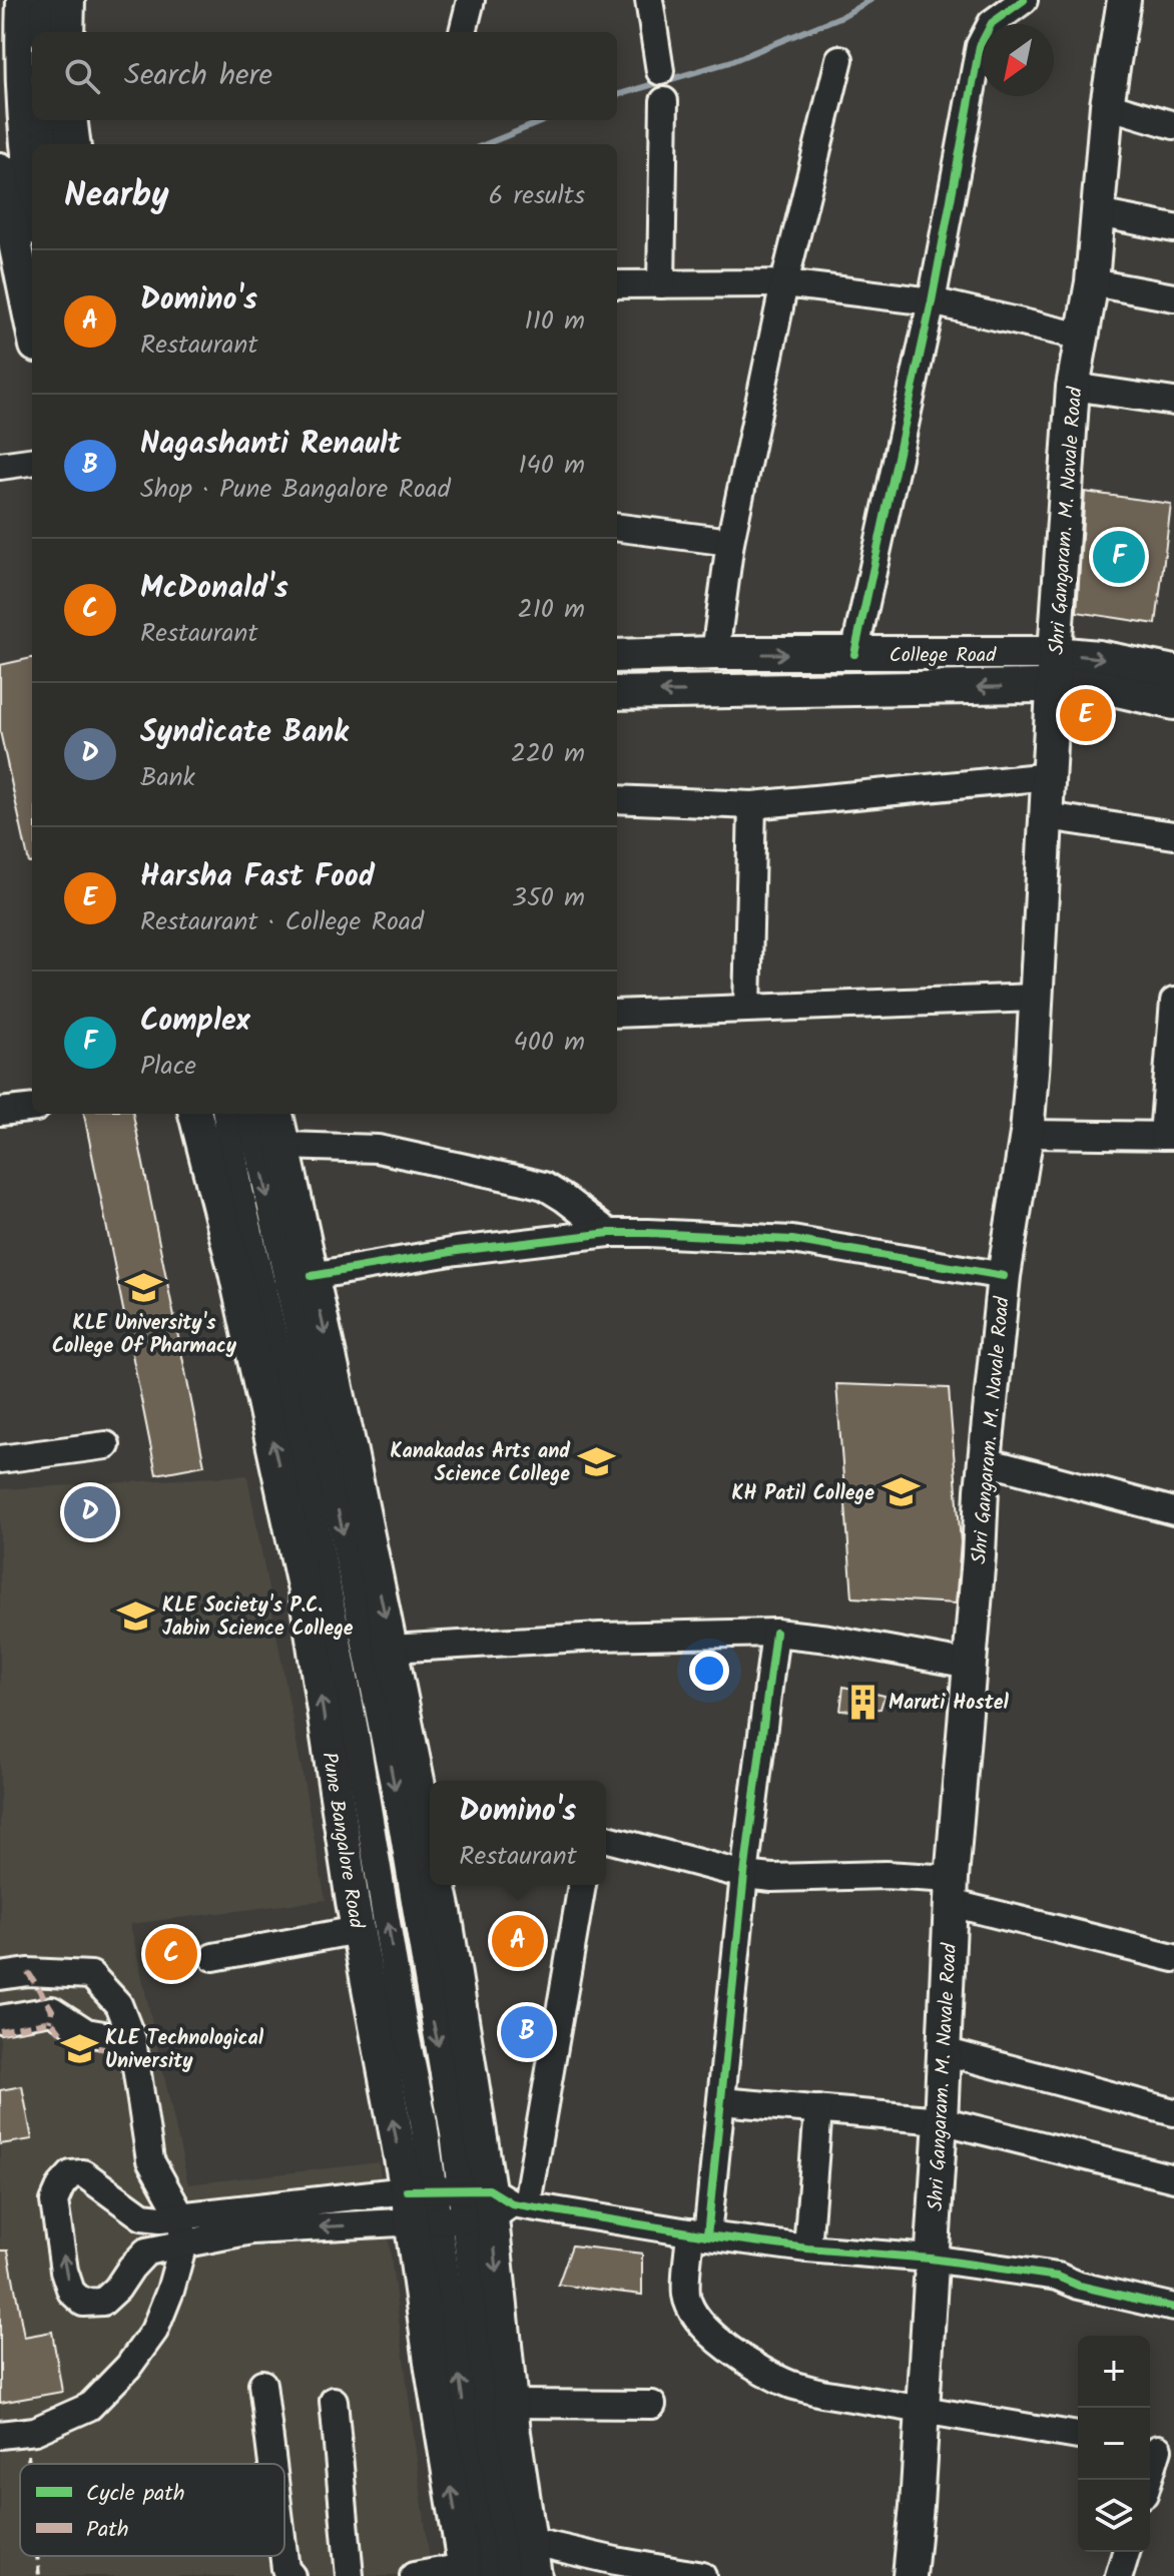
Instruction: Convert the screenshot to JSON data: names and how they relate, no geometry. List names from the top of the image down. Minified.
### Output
{"streets":{"main road":["Shri Gangaram. M. Navale Road","College Road","Pune Bangalore Road"]},"crossings":[["Shri Gangaram. M. Navale Road","College Road"]],"places":{"school or university":["KLE University's College Of Pharmacy","Kanakadas Arts and Science College","KH Patil College","KLE Society's P.C. Jabin Science College","KLE Technological University"],"building":["Maruti Hostel"]},"legend":["Cycle path","Path"],"north":"bottom left","page":{"search":"Search here","heading":["Nearby","6 results"],"list":[{"mark":"A","name":"Domino's","note":"Restaurant","value":"110 m"},{"mark":"B","name":"Nagashanti Renault","note":"Shop · Pune Bangalore Road","value":"140 m"},{"mark":"C","name":"McDonald's","note":"Restaurant","value":"210 m"},{"mark":"D","name":"Syndicate Bank","note":"Bank","value":"220 m"},{"mark":"E","name":"Harsha Fast Food","note":"Restaurant · College Road","value":"350 m"},{"mark":"F","name":"Complex","note":"Place","value":"400 m"}],"pins":["F","E","D","A","C","B"],"popup":["Domino's","Restaurant"],"map_buttons":["+","−"]}}
